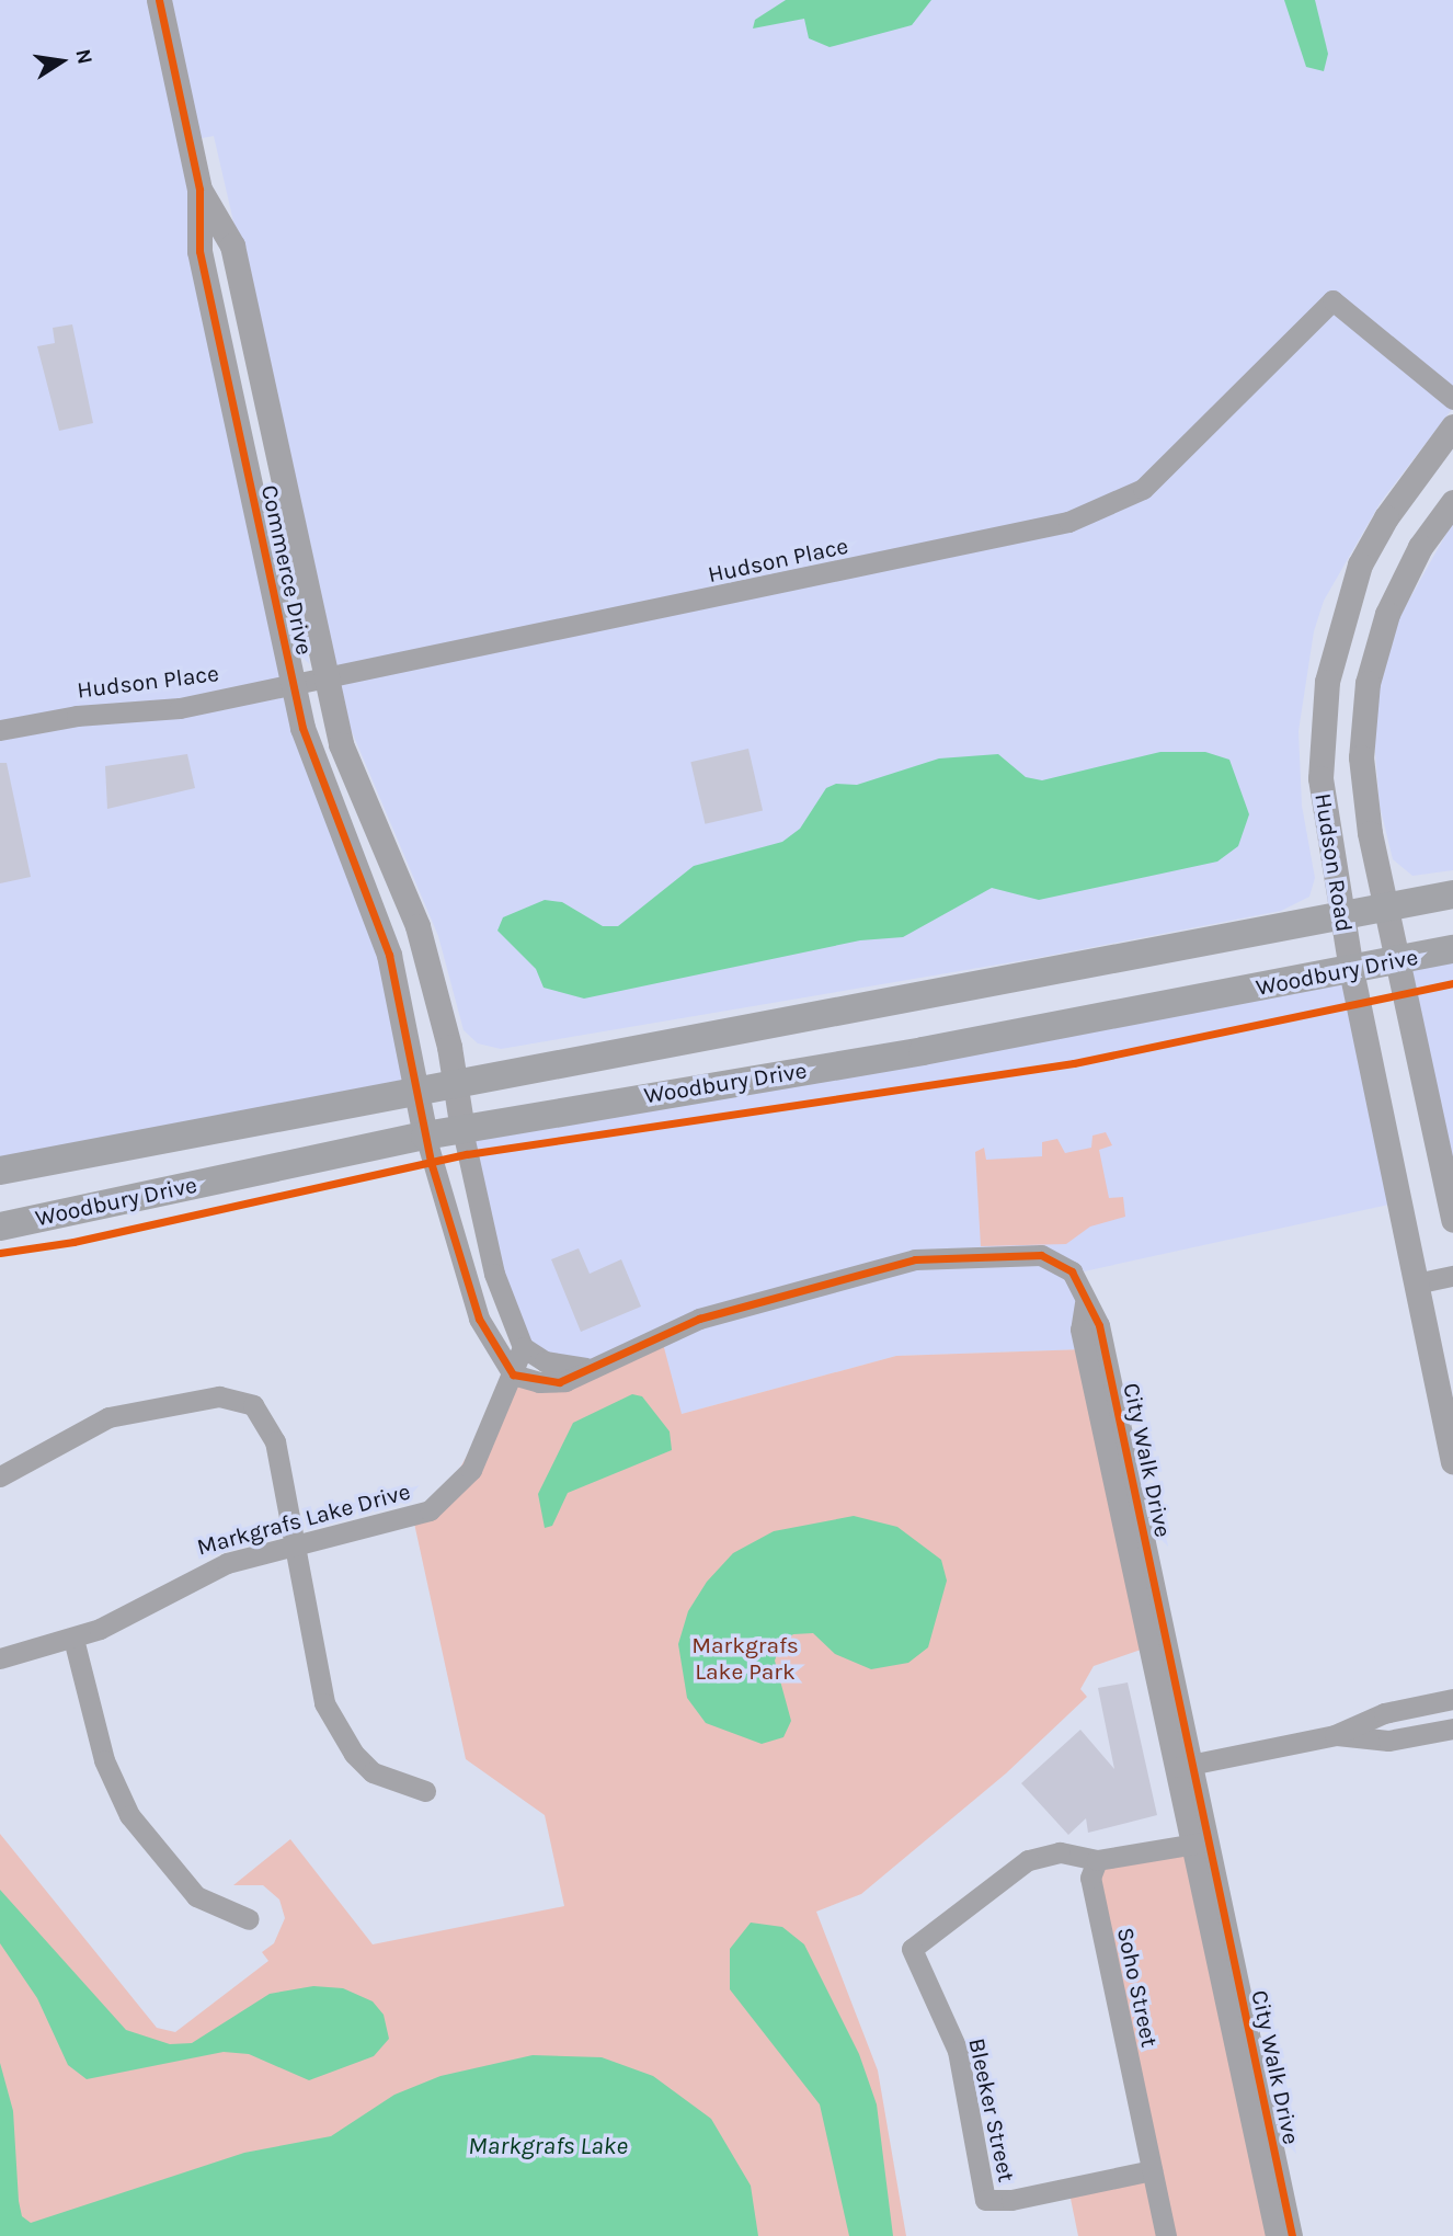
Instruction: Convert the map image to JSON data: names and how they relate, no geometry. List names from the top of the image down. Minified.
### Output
{"streets":{"main road":["Woodbury Drive"],"street":["Hudson Place","Commerce Drive","Hudson Road","City Walk Drive","Markgrafs Lake Drive","Soho Street","Bleeker Street"]},"crossings":[["Hudson Place","Commerce Drive"],["Commerce Drive","Woodbury Drive"],["Hudson Road","Woodbury Drive"],["City Walk Drive","Markgrafs Lake Drive"],["Soho Street","Bleeker Street"]],"water":["Markgrafs Lake"],"parks":["Markgrafs Lake Park"],"north":"right"}
